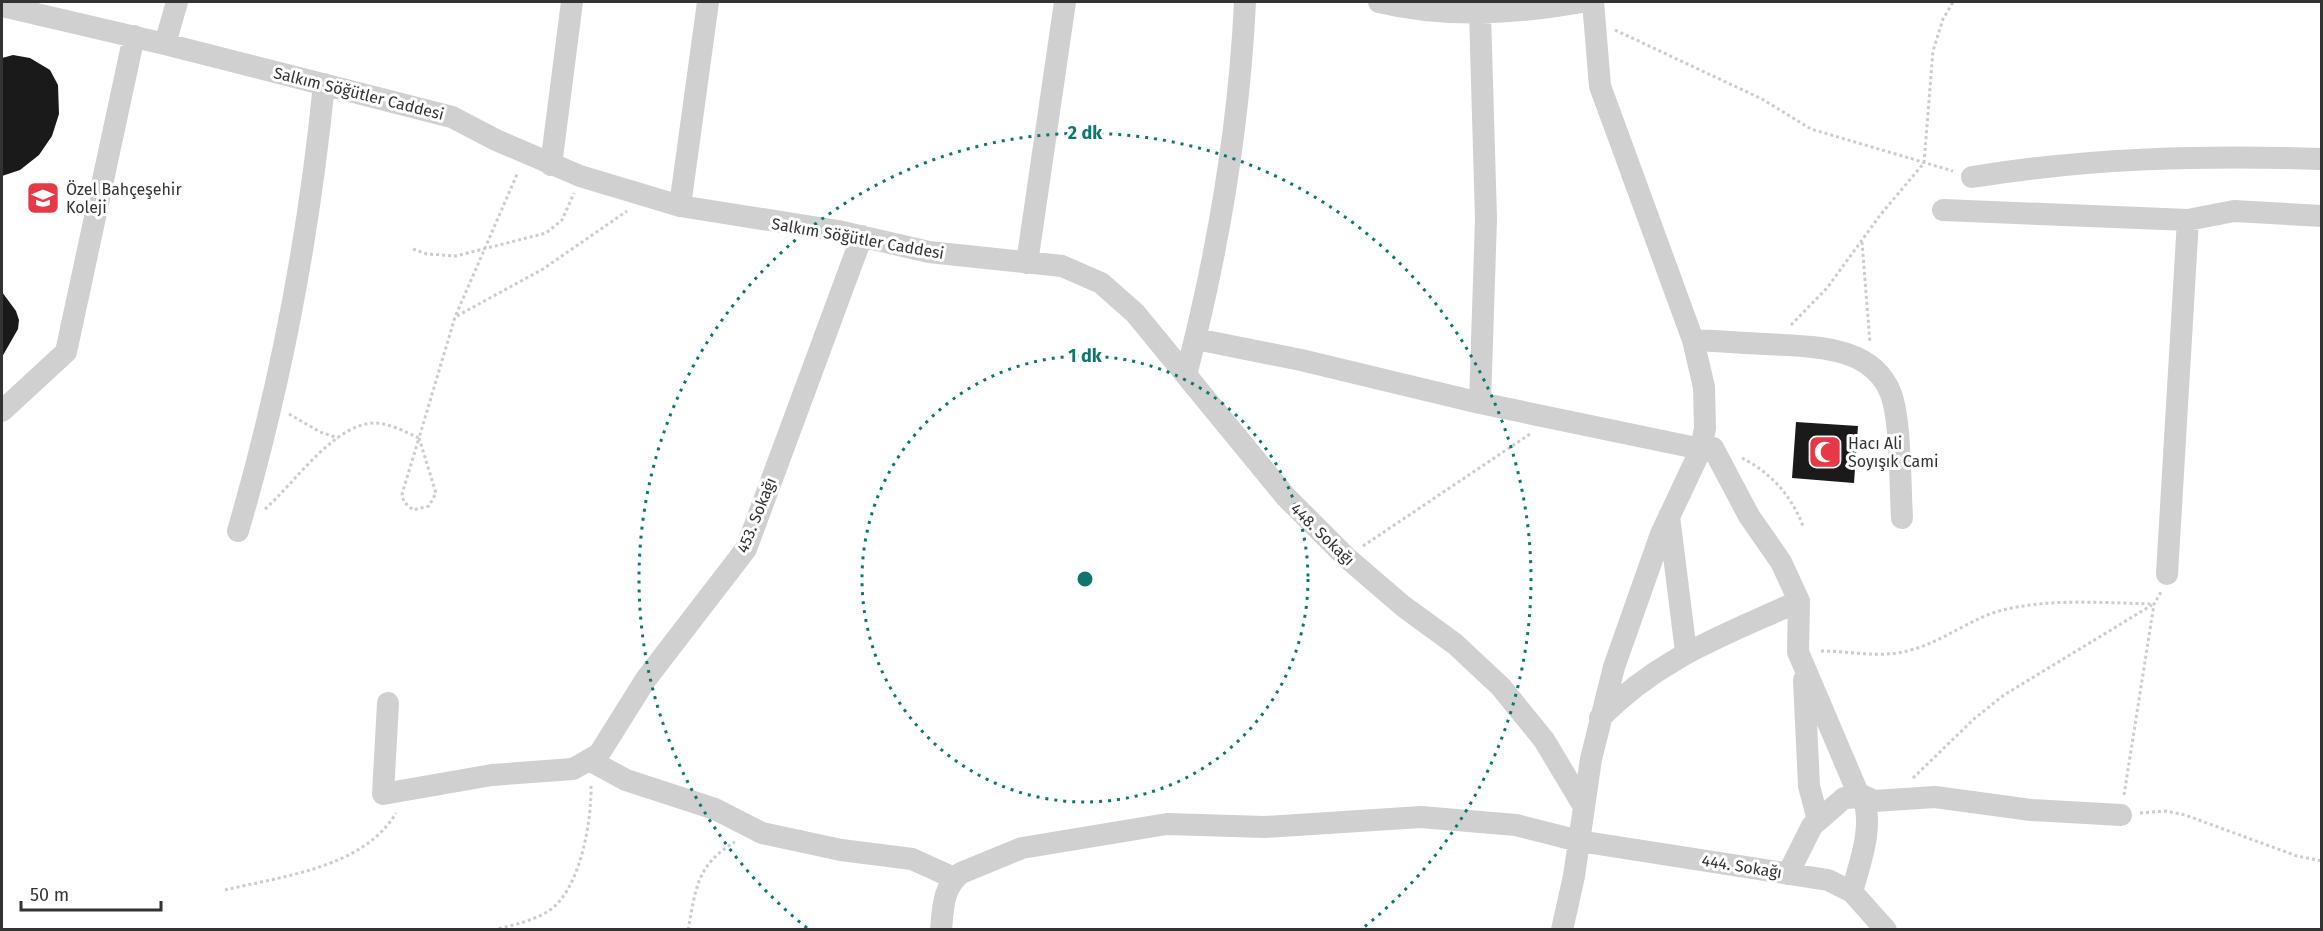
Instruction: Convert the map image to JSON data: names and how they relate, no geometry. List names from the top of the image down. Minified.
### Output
{"streets":{"street":["Salkım Söğütler Caddesi","453. Sokağı","448. Sokağı","444. Sokağı"]},"crossings":[["Salkım Söğütler Caddesi","453. Sokağı"],["Salkım Söğütler Caddesi","448. Sokağı"]],"places":{"school or university":["Özel Bahçeşehir Koleji"],"mosque":["Hacı Ali Soyışık Cami"]},"scale_bar":"50 m","rings":["2 dk","1 dk"]}
